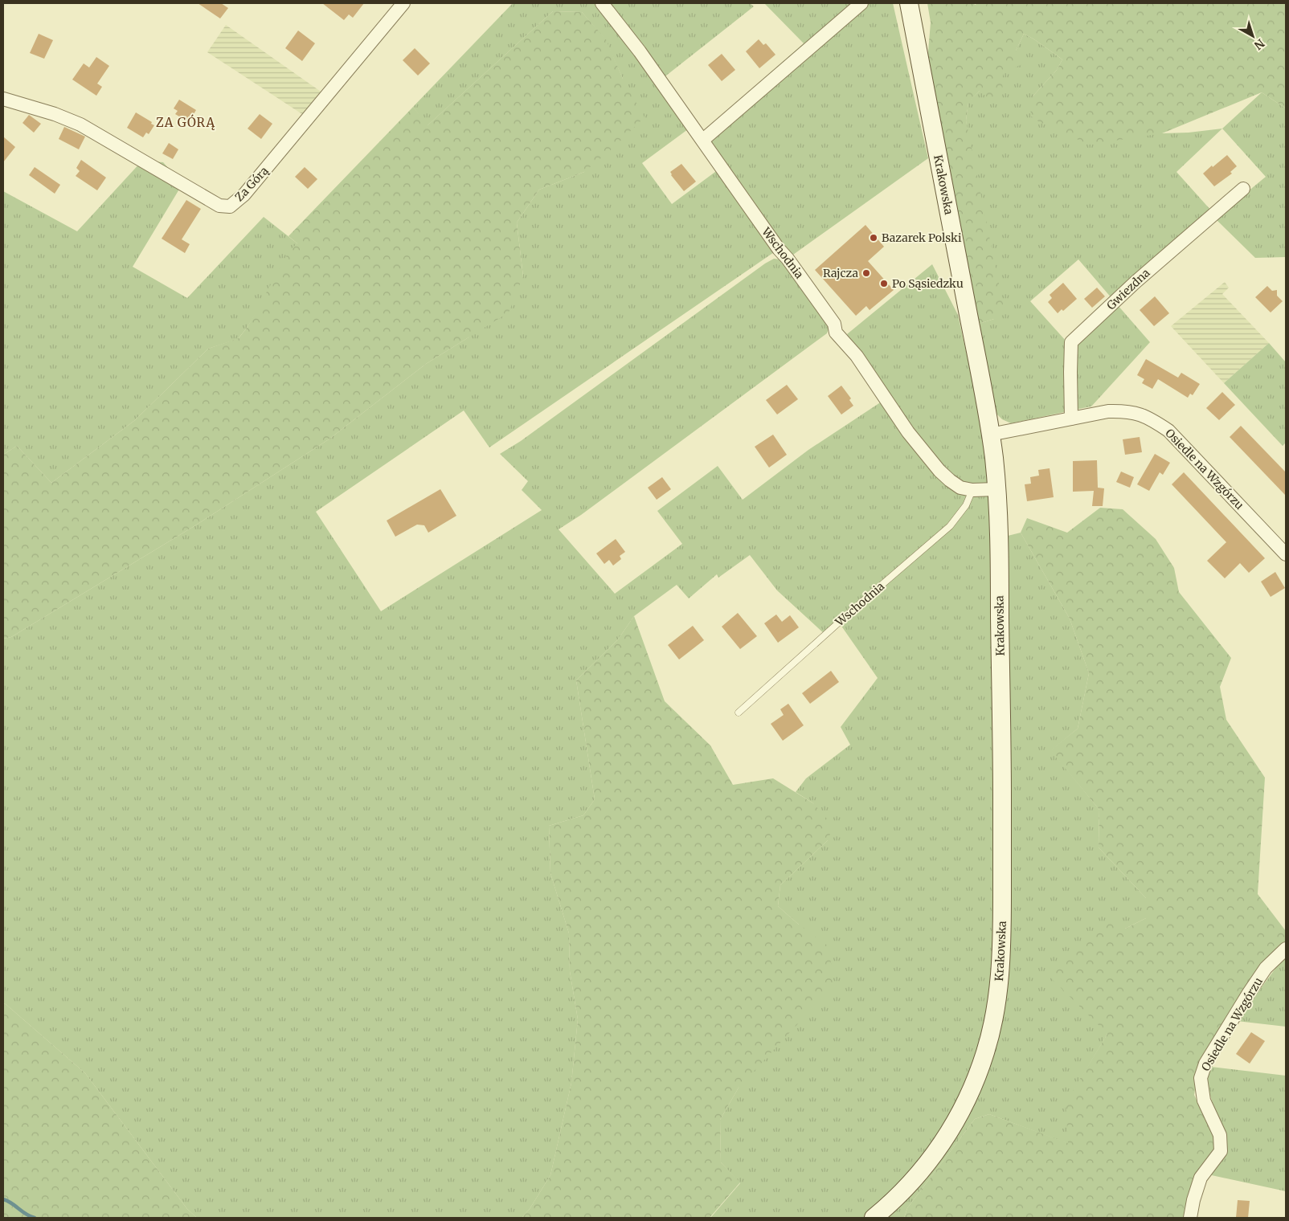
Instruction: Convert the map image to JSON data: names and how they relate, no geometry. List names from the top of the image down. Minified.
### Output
{"streets":{"main road":["Krakowska"],"street":["Za Górą","Wschodnia","Gwiezdna","Osiedle na Wzgórzu"]},"crossings":[["Krakowska","Wschodnia"],["Krakowska","Osiedle na Wzgórzu"],["Gwiezdna","Osiedle na Wzgórzu"]],"districts":["ZA GÓRĄ"],"places":["Bazarek Polski","Rajcza","Po Sąsiedzku"],"north":"bottom right"}
